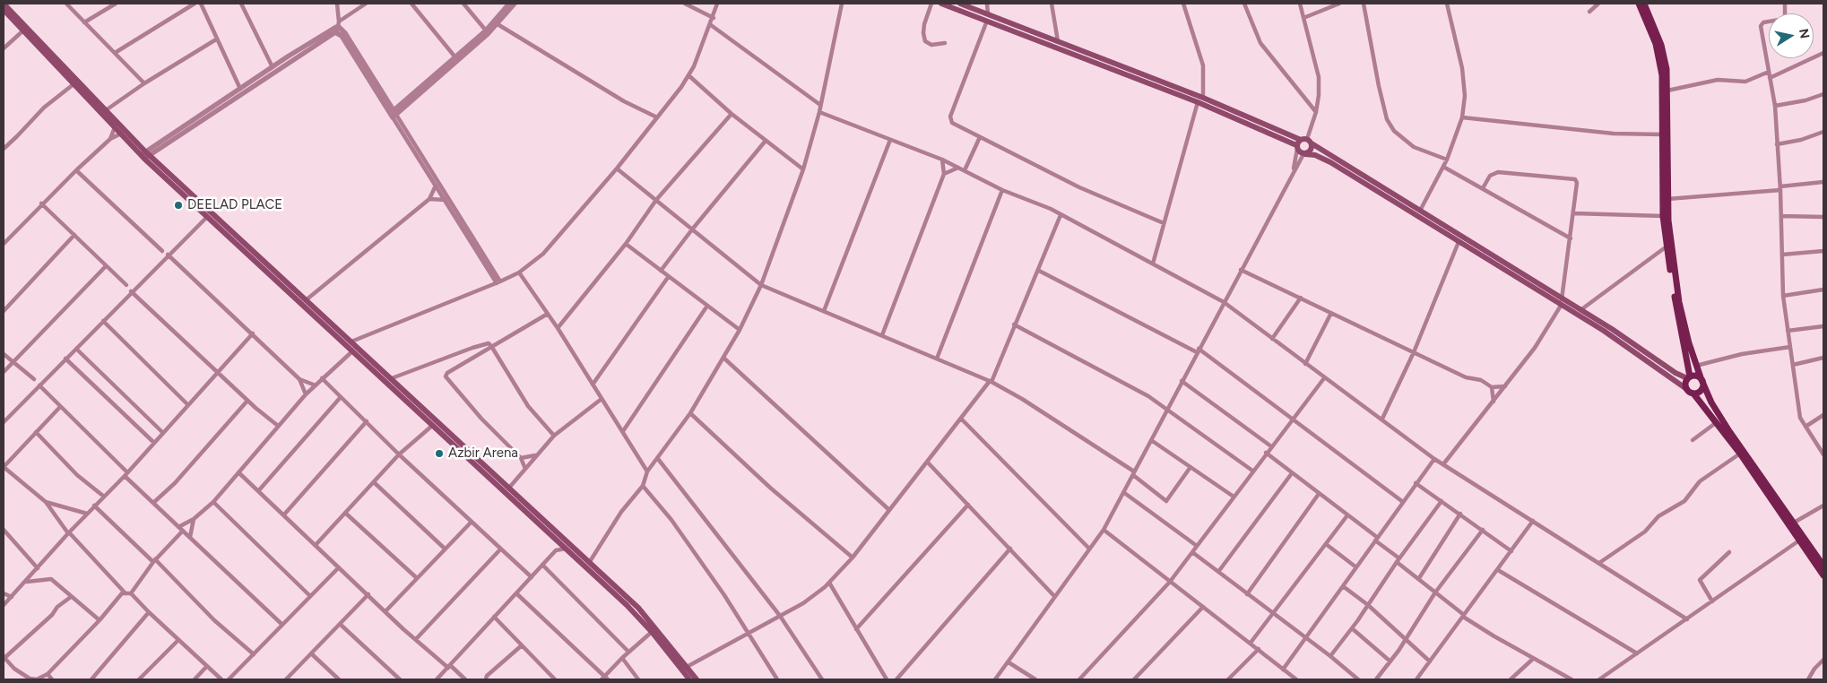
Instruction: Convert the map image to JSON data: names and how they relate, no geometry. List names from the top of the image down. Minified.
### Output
{"places":["DEELAD PLACE","Azbir Arena"],"north":"right"}
